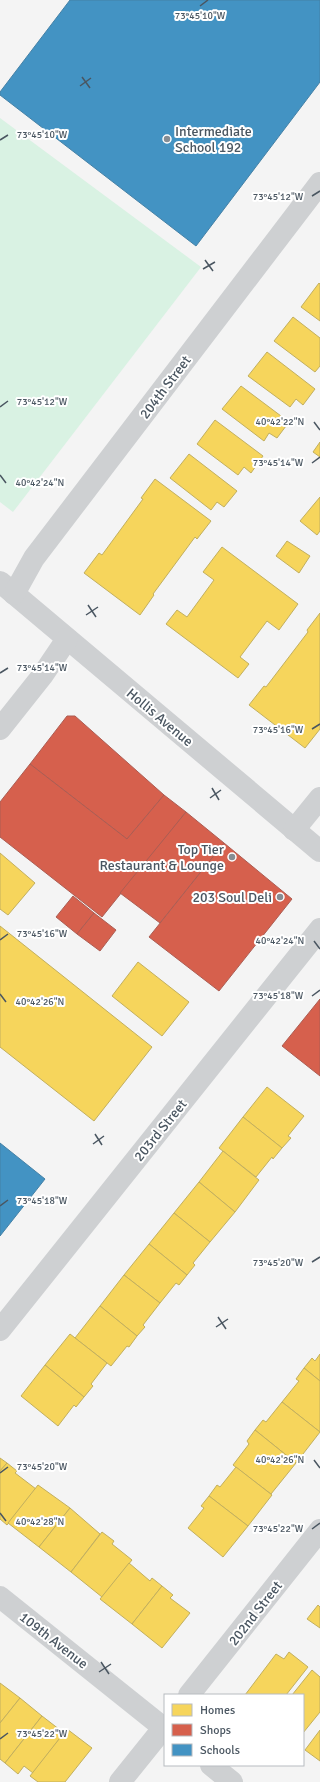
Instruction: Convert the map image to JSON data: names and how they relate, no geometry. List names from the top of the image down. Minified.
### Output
{"streets":{"street":["204th Street","Hollis Avenue","203rd Street","202nd Street","109th Avenue"]},"crossings":[["204th Street","Hollis Avenue"]],"places":["Intermediate School 192","Top Tier Restaurant & Lounge","203 Soul Deli"],"legend":["Homes","Shops","Schools"],"coordinates":["73°45'10\"W","73°45'12\"W","40°42'22\"N","73°45'14\"W","40°42'24\"N","73°45'16\"W","73°45'18\"W","40°42'26\"N","73°45'20\"W","40°42'28\"N","73°45'22\"W"]}
